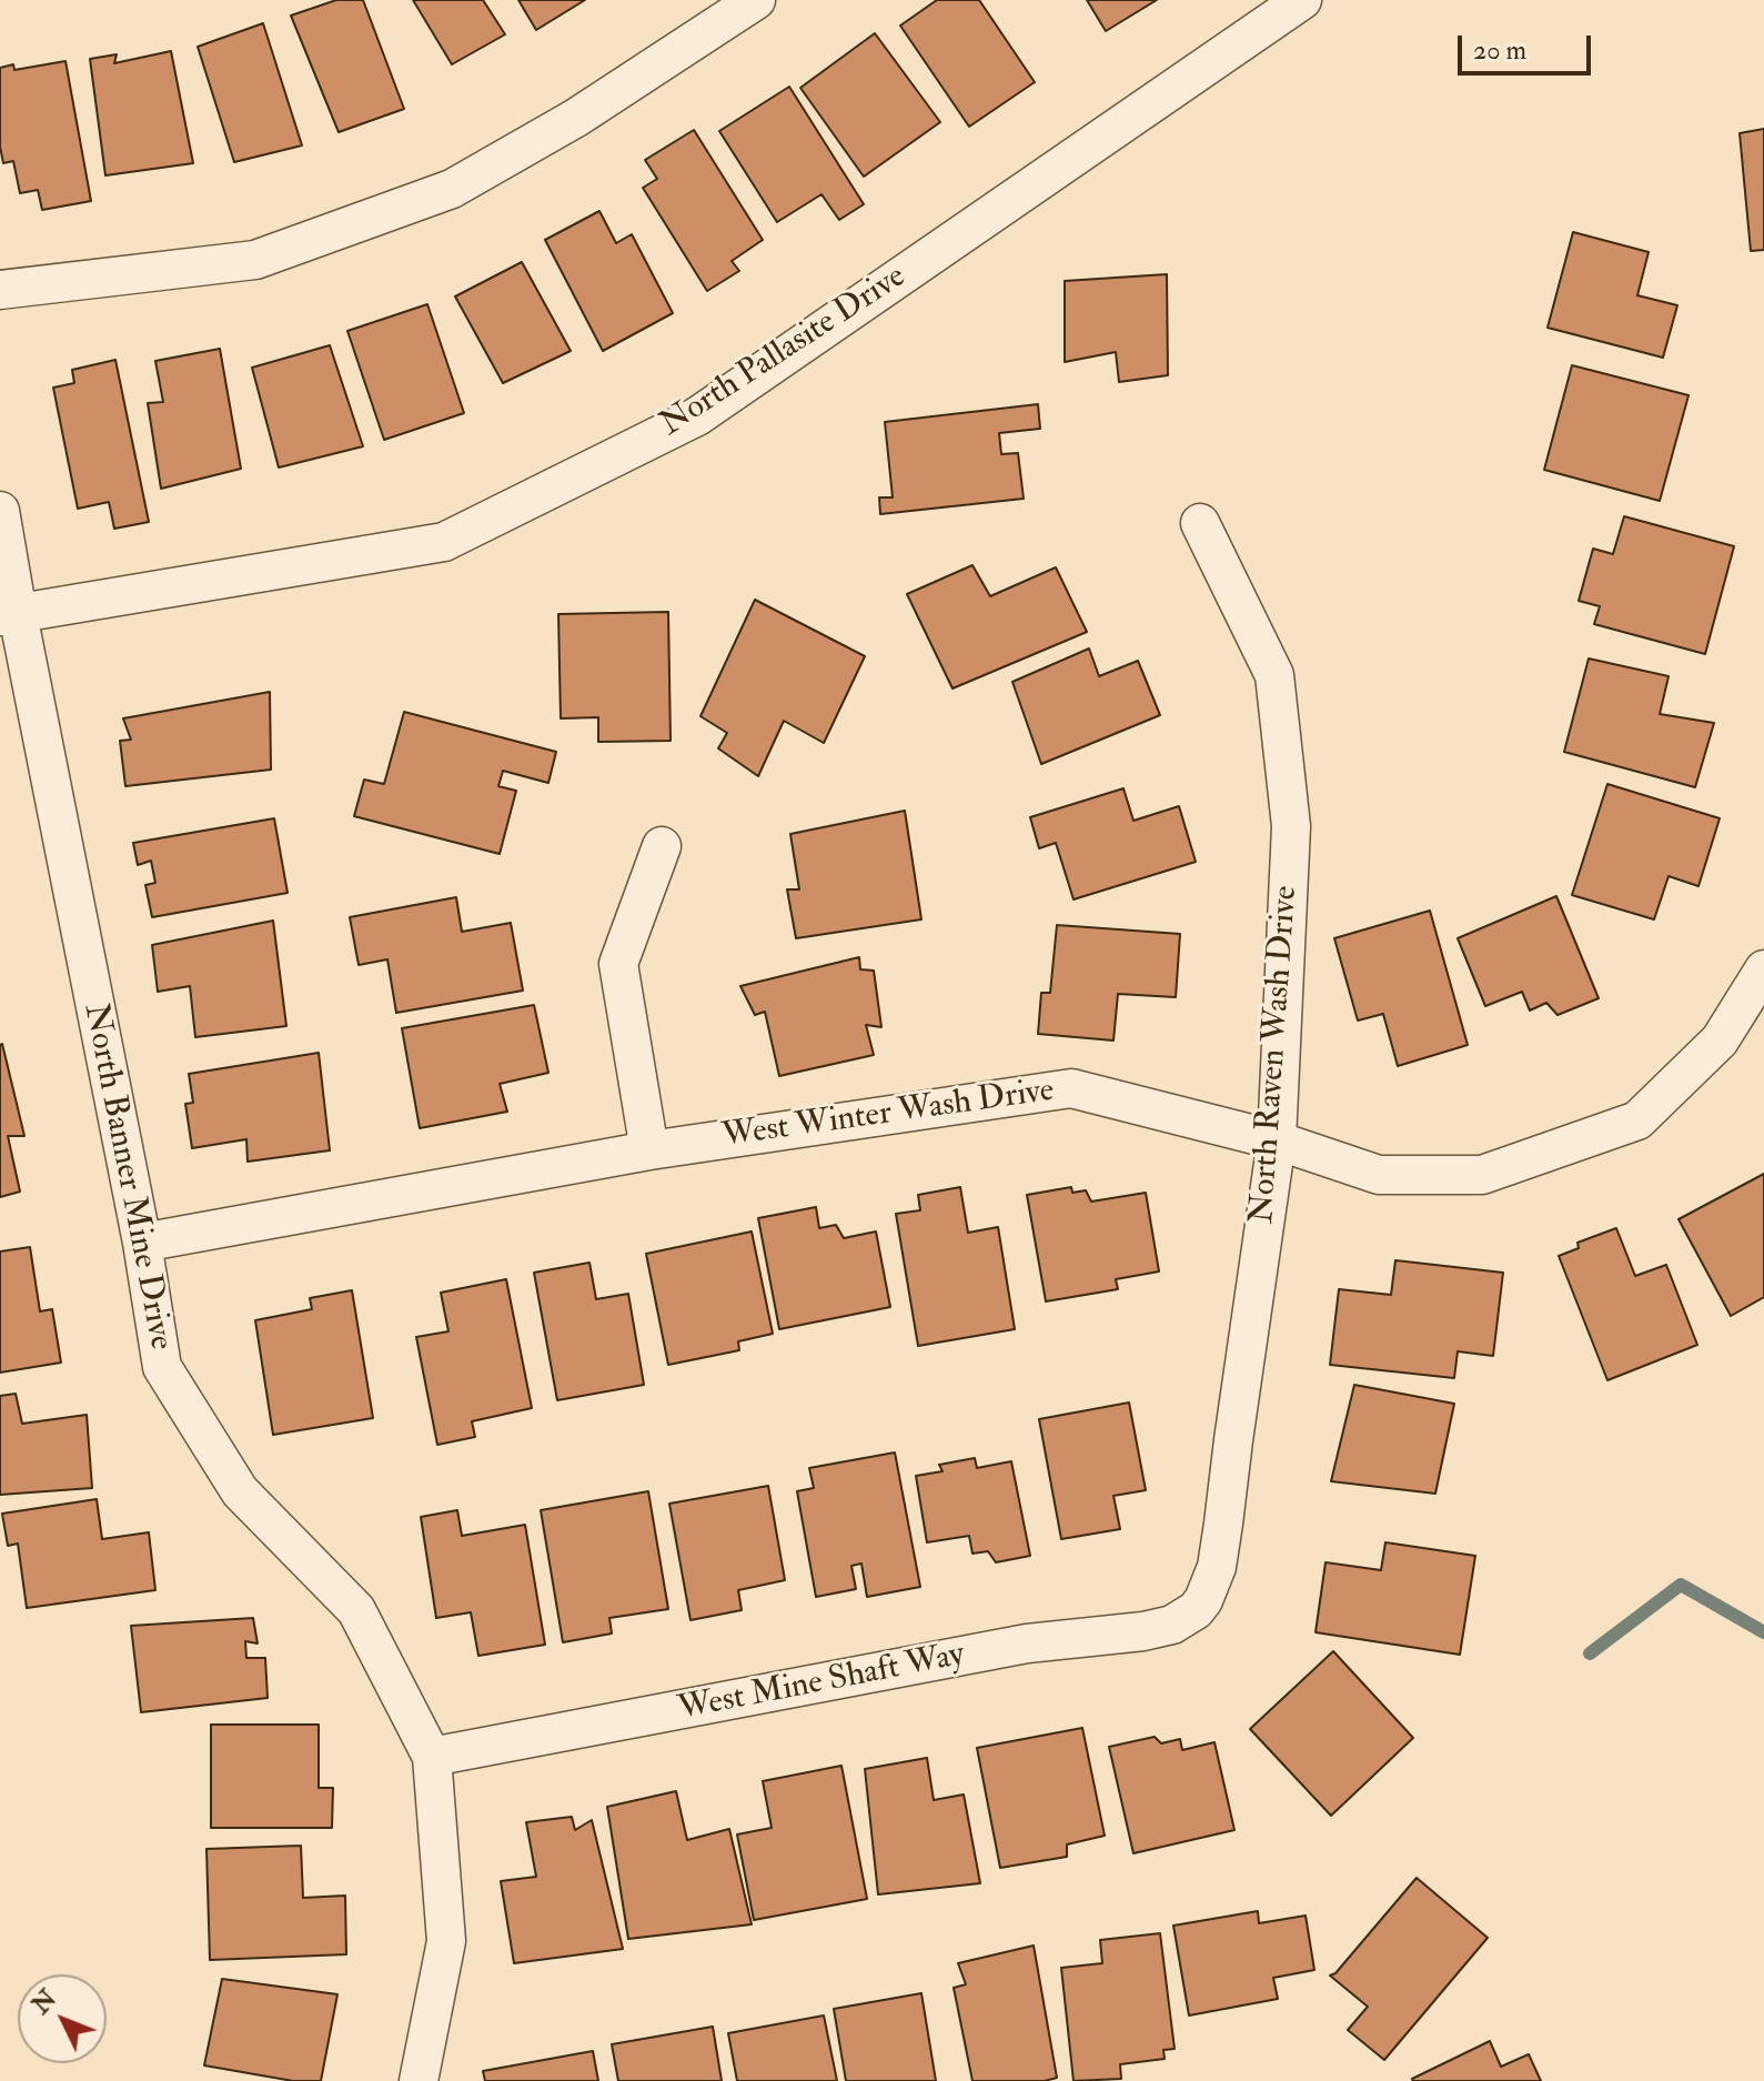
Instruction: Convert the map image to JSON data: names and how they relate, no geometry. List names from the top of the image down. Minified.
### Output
{"streets":{"street":["North Pallasite Drive","North Raven Wash Drive","West Winter Wash Drive","North Banner Mine Drive","West Mine Shaft Way"]},"crossings":[["North Pallasite Drive","North Banner Mine Drive"],["North Raven Wash Drive","West Winter Wash Drive"],["North Raven Wash Drive","West Mine Shaft Way"],["West Winter Wash Drive","North Banner Mine Drive"],["North Banner Mine Drive","West Mine Shaft Way"]],"scale_bar":"20 m","north":"top left"}
